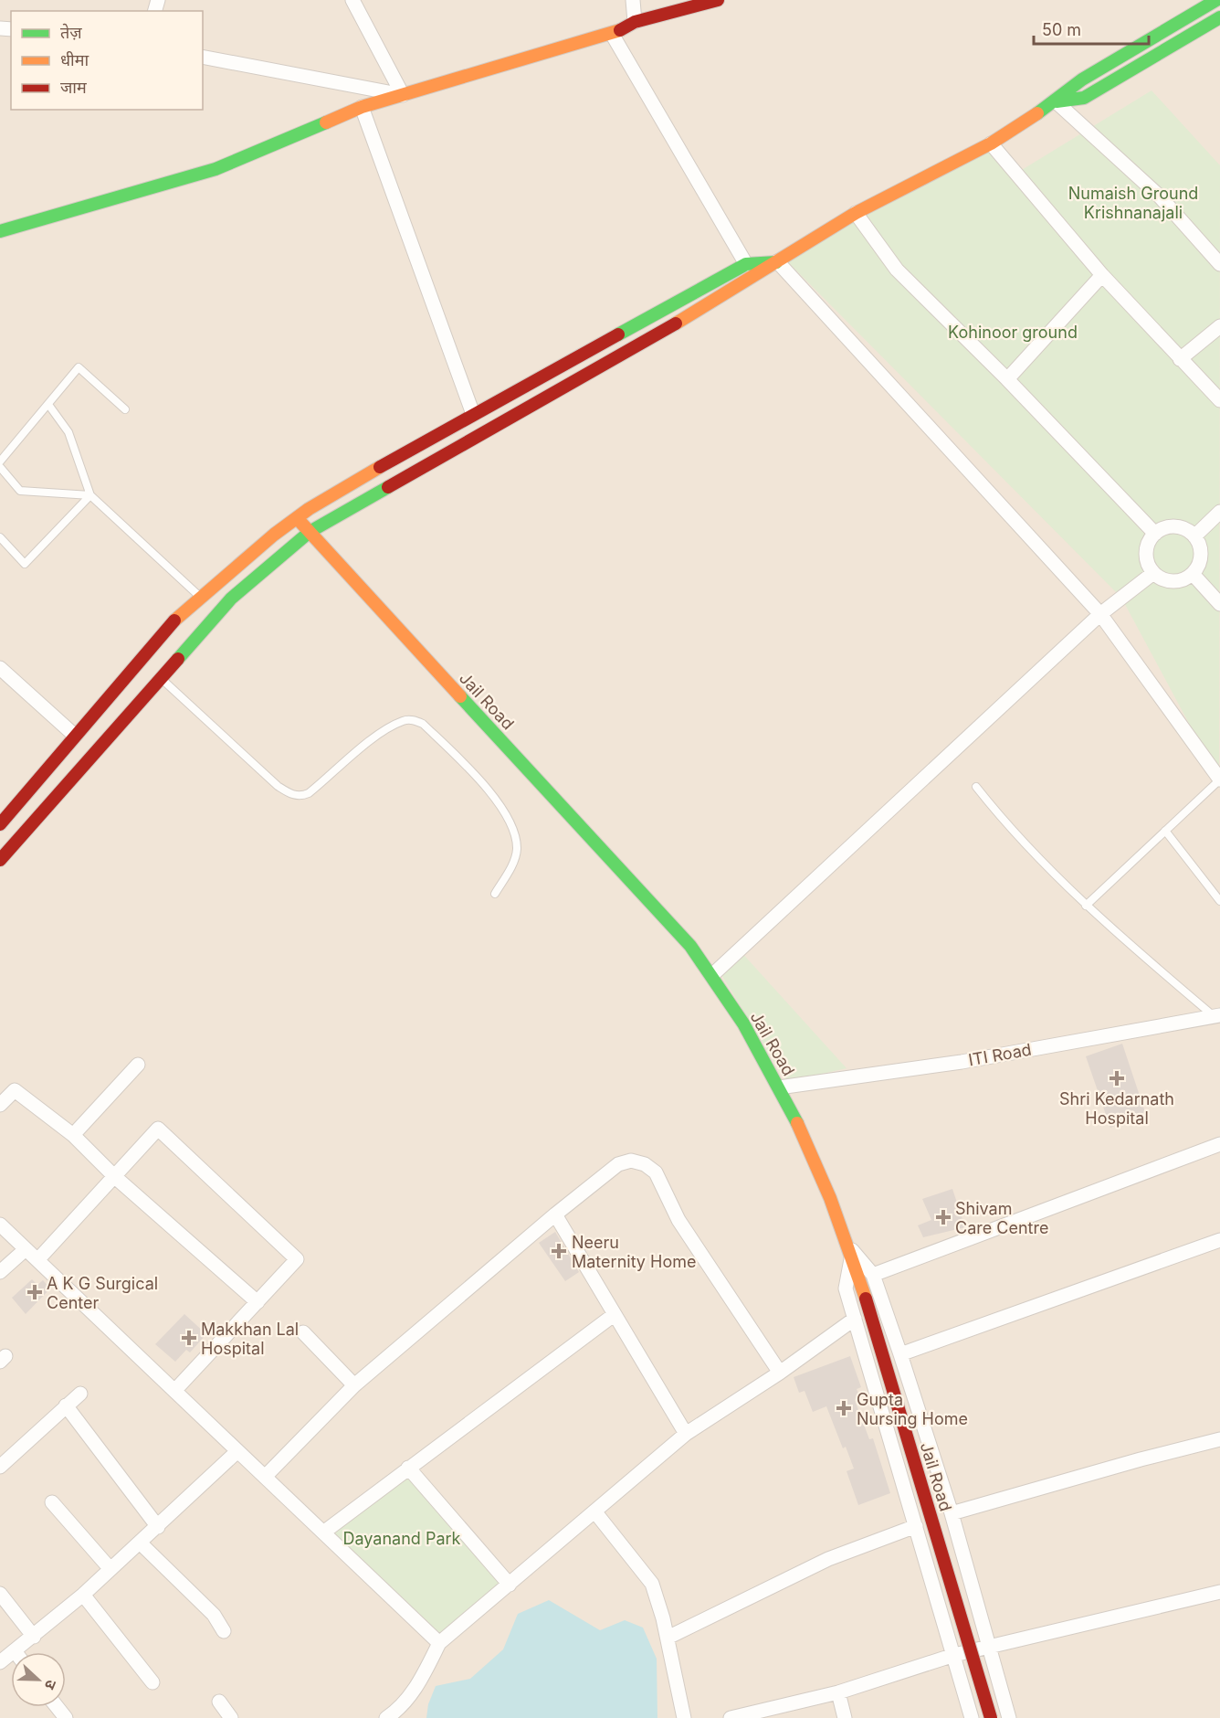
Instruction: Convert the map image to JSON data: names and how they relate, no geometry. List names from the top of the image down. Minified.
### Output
{"streets":{"main road":["Jail Road"],"street":["ITI Road"]},"crossings":[["Jail Road","ITI Road"]],"parks":["Numaish Ground Krishnanajali","Kohinoor ground","Dayanand Park"],"places":{"health":["Shri Kedarnath Hospital","Shivam Care Centre","Neeru Maternity Home","A K G Surgical Center","Makkhan Lal Hospital","Gupta Nursing Home"]},"legend":["तेज़","धीमा","जाम"],"scale_bar":"50 m","north":"right"}
